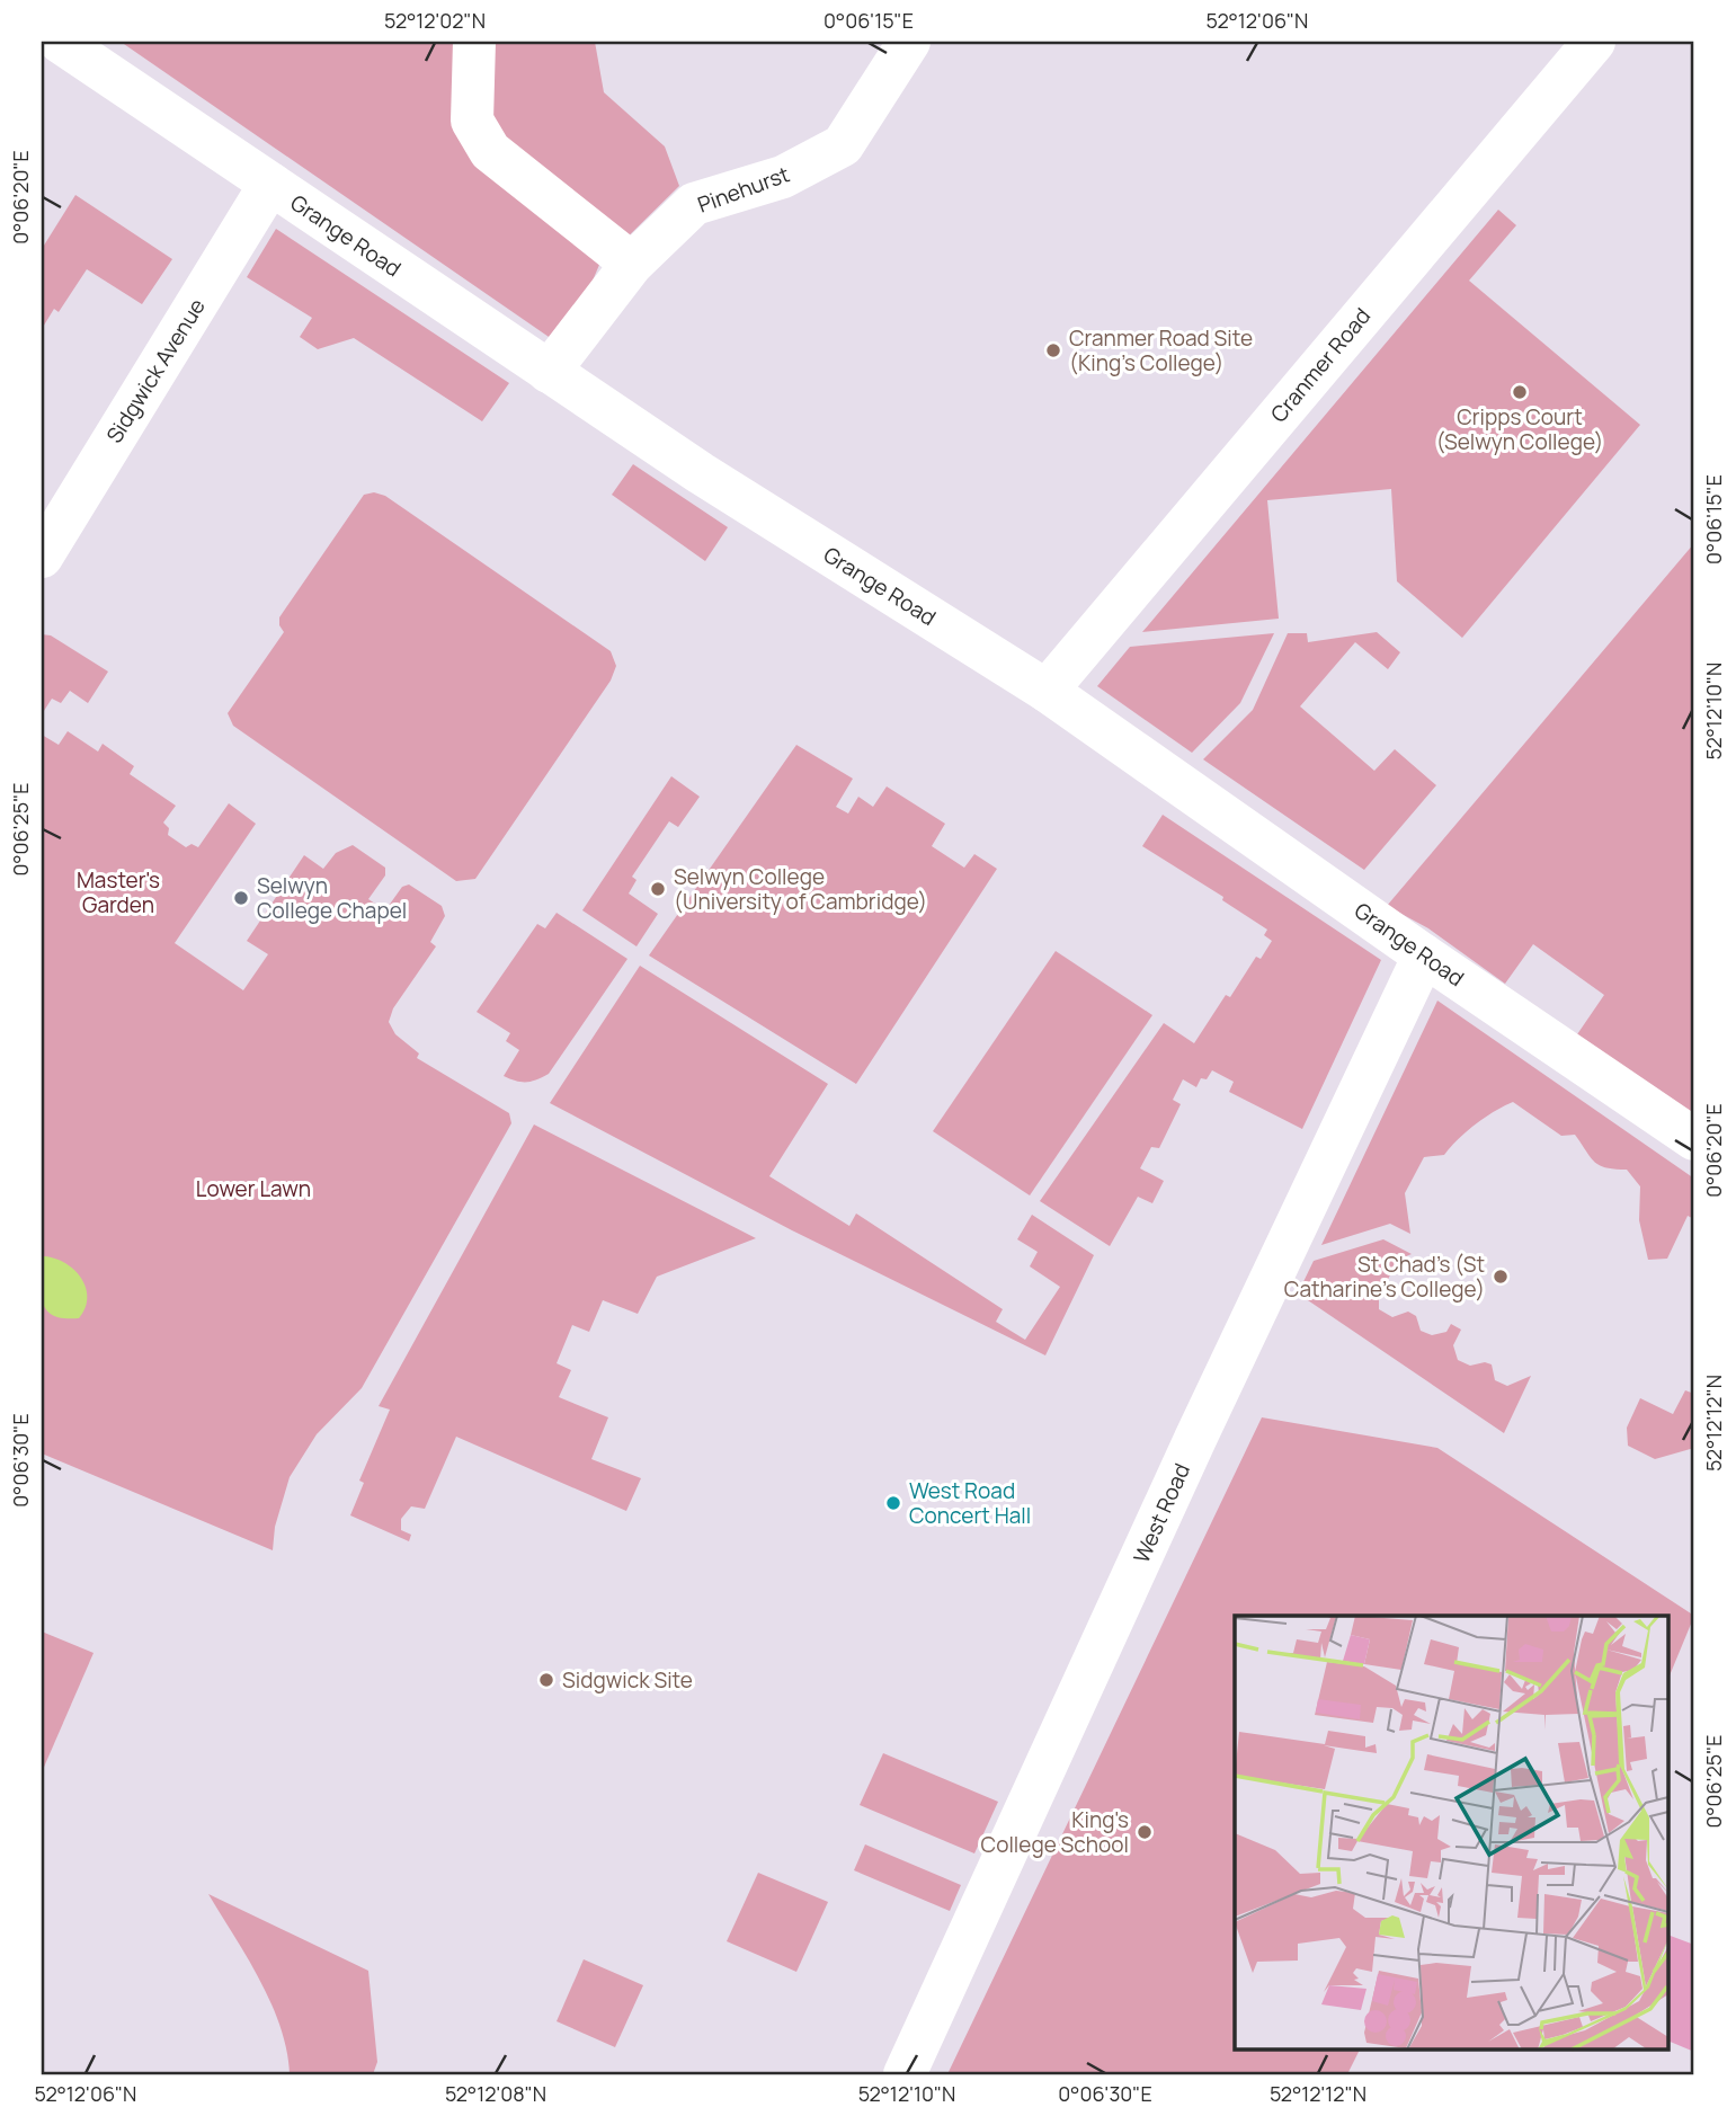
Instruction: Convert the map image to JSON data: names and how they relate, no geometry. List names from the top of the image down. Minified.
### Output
{"streets":{"street":["Pinehurst","Grange Road","Cranmer Road","Sidgwick Avenue","West Road"]},"crossings":[["Pinehurst","Grange Road"],["Grange Road","Cranmer Road"],["Grange Road","Sidgwick Avenue"],["Grange Road","West Road"]],"parks":["Master's Garden","Lower Lawn"],"places":["Cranmer Road Site (King's College)","Cripps Court (Selwyn College)","Selwyn College (University of Cambridge)","Selwyn College Chapel","St Chad's (St Catharine's College)","West Road Concert Hall","Sidgwick Site","King's College School"],"coordinates":["52°12'02\"N","0°06'15\"E","52°12'06\"N","0°06'20\"E","52°12'10\"N","0°06'25\"E","52°12'12\"N","0°06'30\"E","52°12'08\"N"]}
